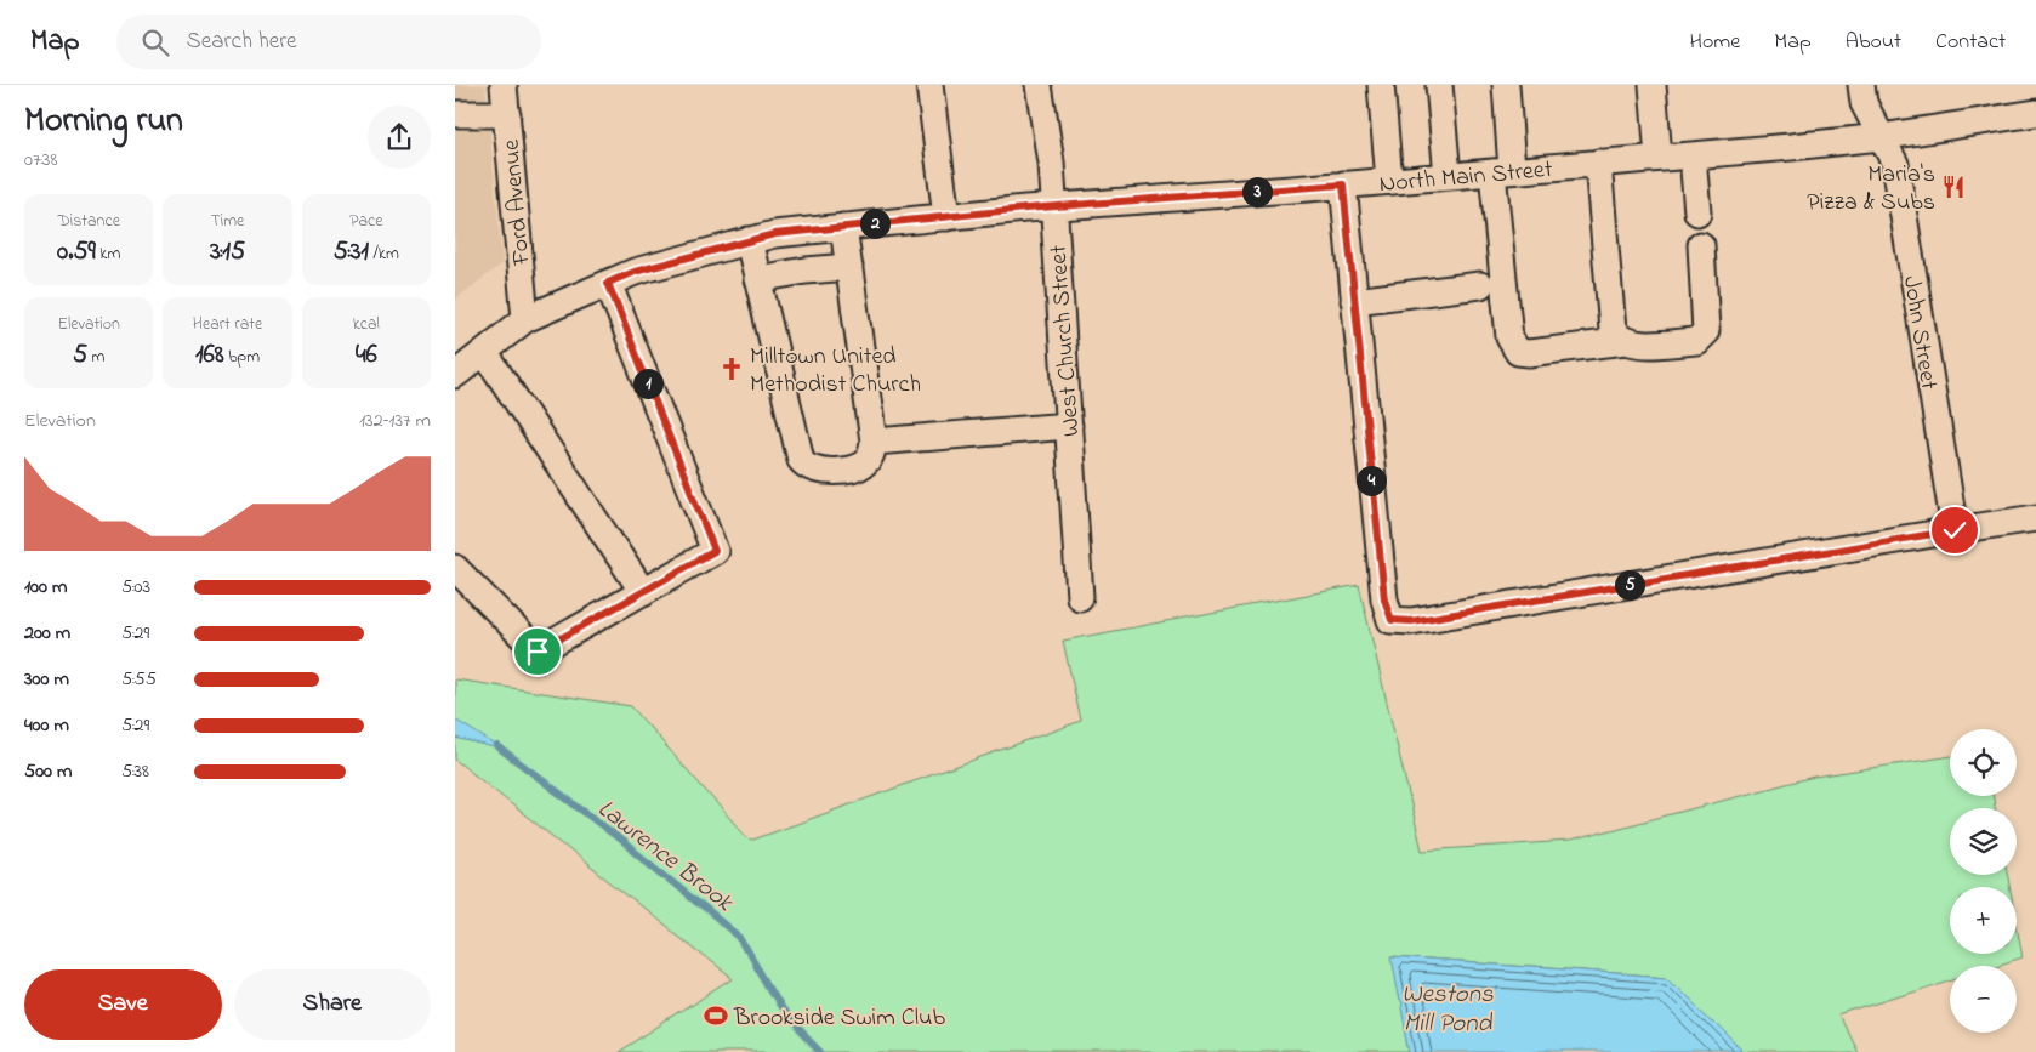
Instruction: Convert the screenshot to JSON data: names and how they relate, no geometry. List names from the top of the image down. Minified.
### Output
{"streets":{"street":["North Main Street","Ford Avenue","John Street","West Church Street"]},"crossings":[["North Main Street","Ford Avenue"],["North Main Street","John Street"],["North Main Street","West Church Street"]],"water":["Lawrence Brook","Westons Mill Pond"],"places":{"restaurant":["Maria's Pizza & Subs"],"church":["Milltown United Methodist Church"],"sports":["Brookside Swim Club"]},"page":{"header":"Map","search":"Search here","nav":["Home","Map","About","Contact"],"heading":["Morning run","07:38"],"pins":["3","2","1","4","5"],"stats":[["Distance","0.59 km"],["Time","3:15"],["Pace","5:31 /km"],["Elevation","5 m"],["Heart rate","168 bpm"],["kcal","46"]],"chart":["Elevation","132–137 m"],"list":[{"name":"100 m","note":"5:03"},{"name":"200 m","note":"5:29"},{"name":"300 m","note":"5:55"},{"name":"400 m","note":"5:29"},{"name":"500 m","note":"5:38"}],"map_buttons":["+","−"],"buttons":["Save","Share"]}}
